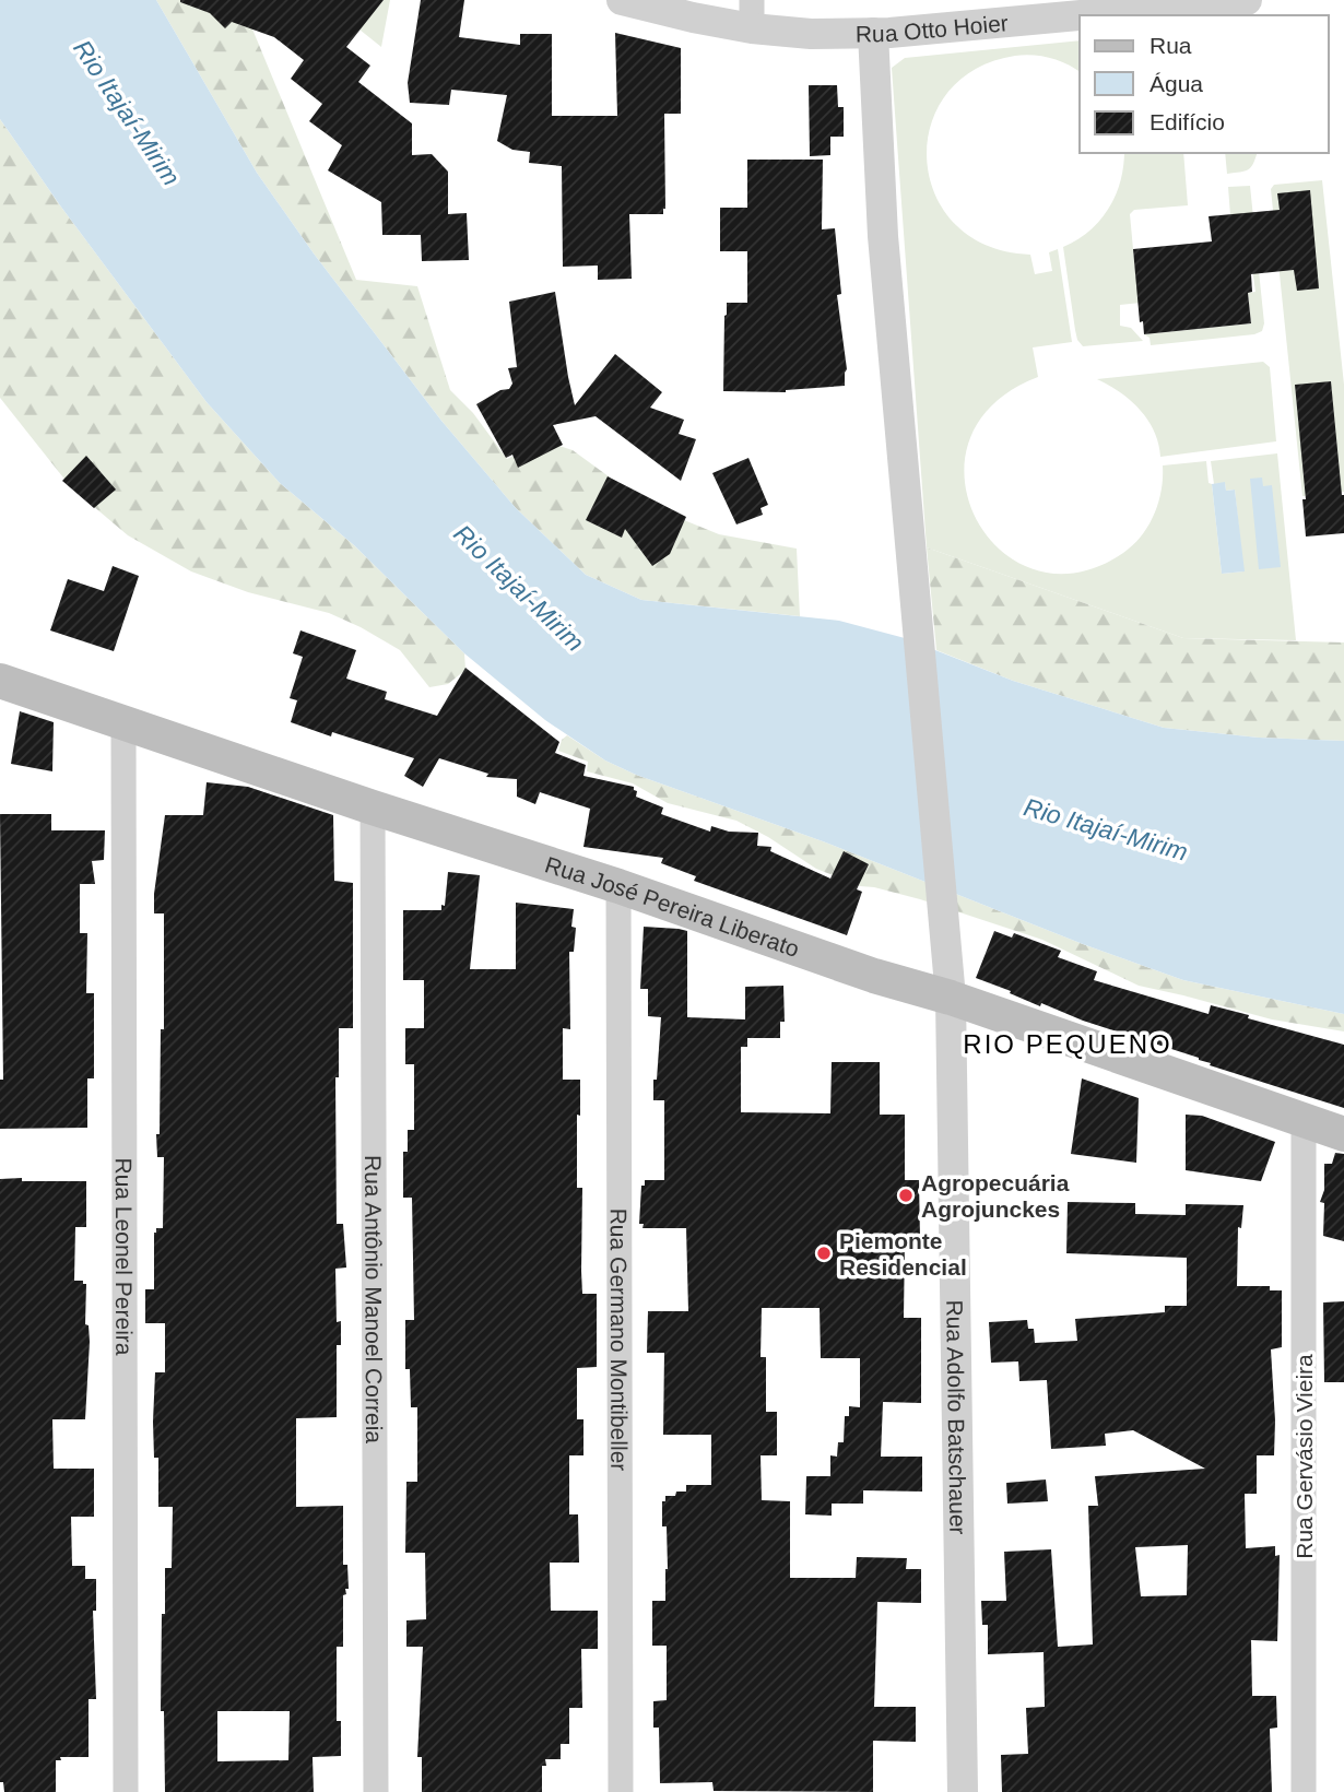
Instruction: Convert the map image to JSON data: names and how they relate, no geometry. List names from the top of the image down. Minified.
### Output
{"streets":{"main road":["Rua José Pereira Liberato"],"street":["Rua Otto Hoier","Rua Leonel Pereira","Rua Antônio Manoel Correia","Rua Germano Montibeller","Rua Adolfo Batschauer","Rua Gervásio Vieira"]},"crossings":[["Rua Otto Hoier","Rua Adolfo Batschauer"],["Rua José Pereira Liberato","Rua Leonel Pereira"],["Rua José Pereira Liberato","Rua Antônio Manoel Correia"],["Rua José Pereira Liberato","Rua Germano Montibeller"],["Rua José Pereira Liberato","Rua Adolfo Batschauer"],["Rua José Pereira Liberato","Rua Gervásio Vieira"]],"districts":["RIO PEQUENO"],"water":["Rio Itajaí-Mirim"],"places":["Agropecuária Agrojunckes","Piemonte Residencial"],"legend":["Rua","Água","Edifício"]}
